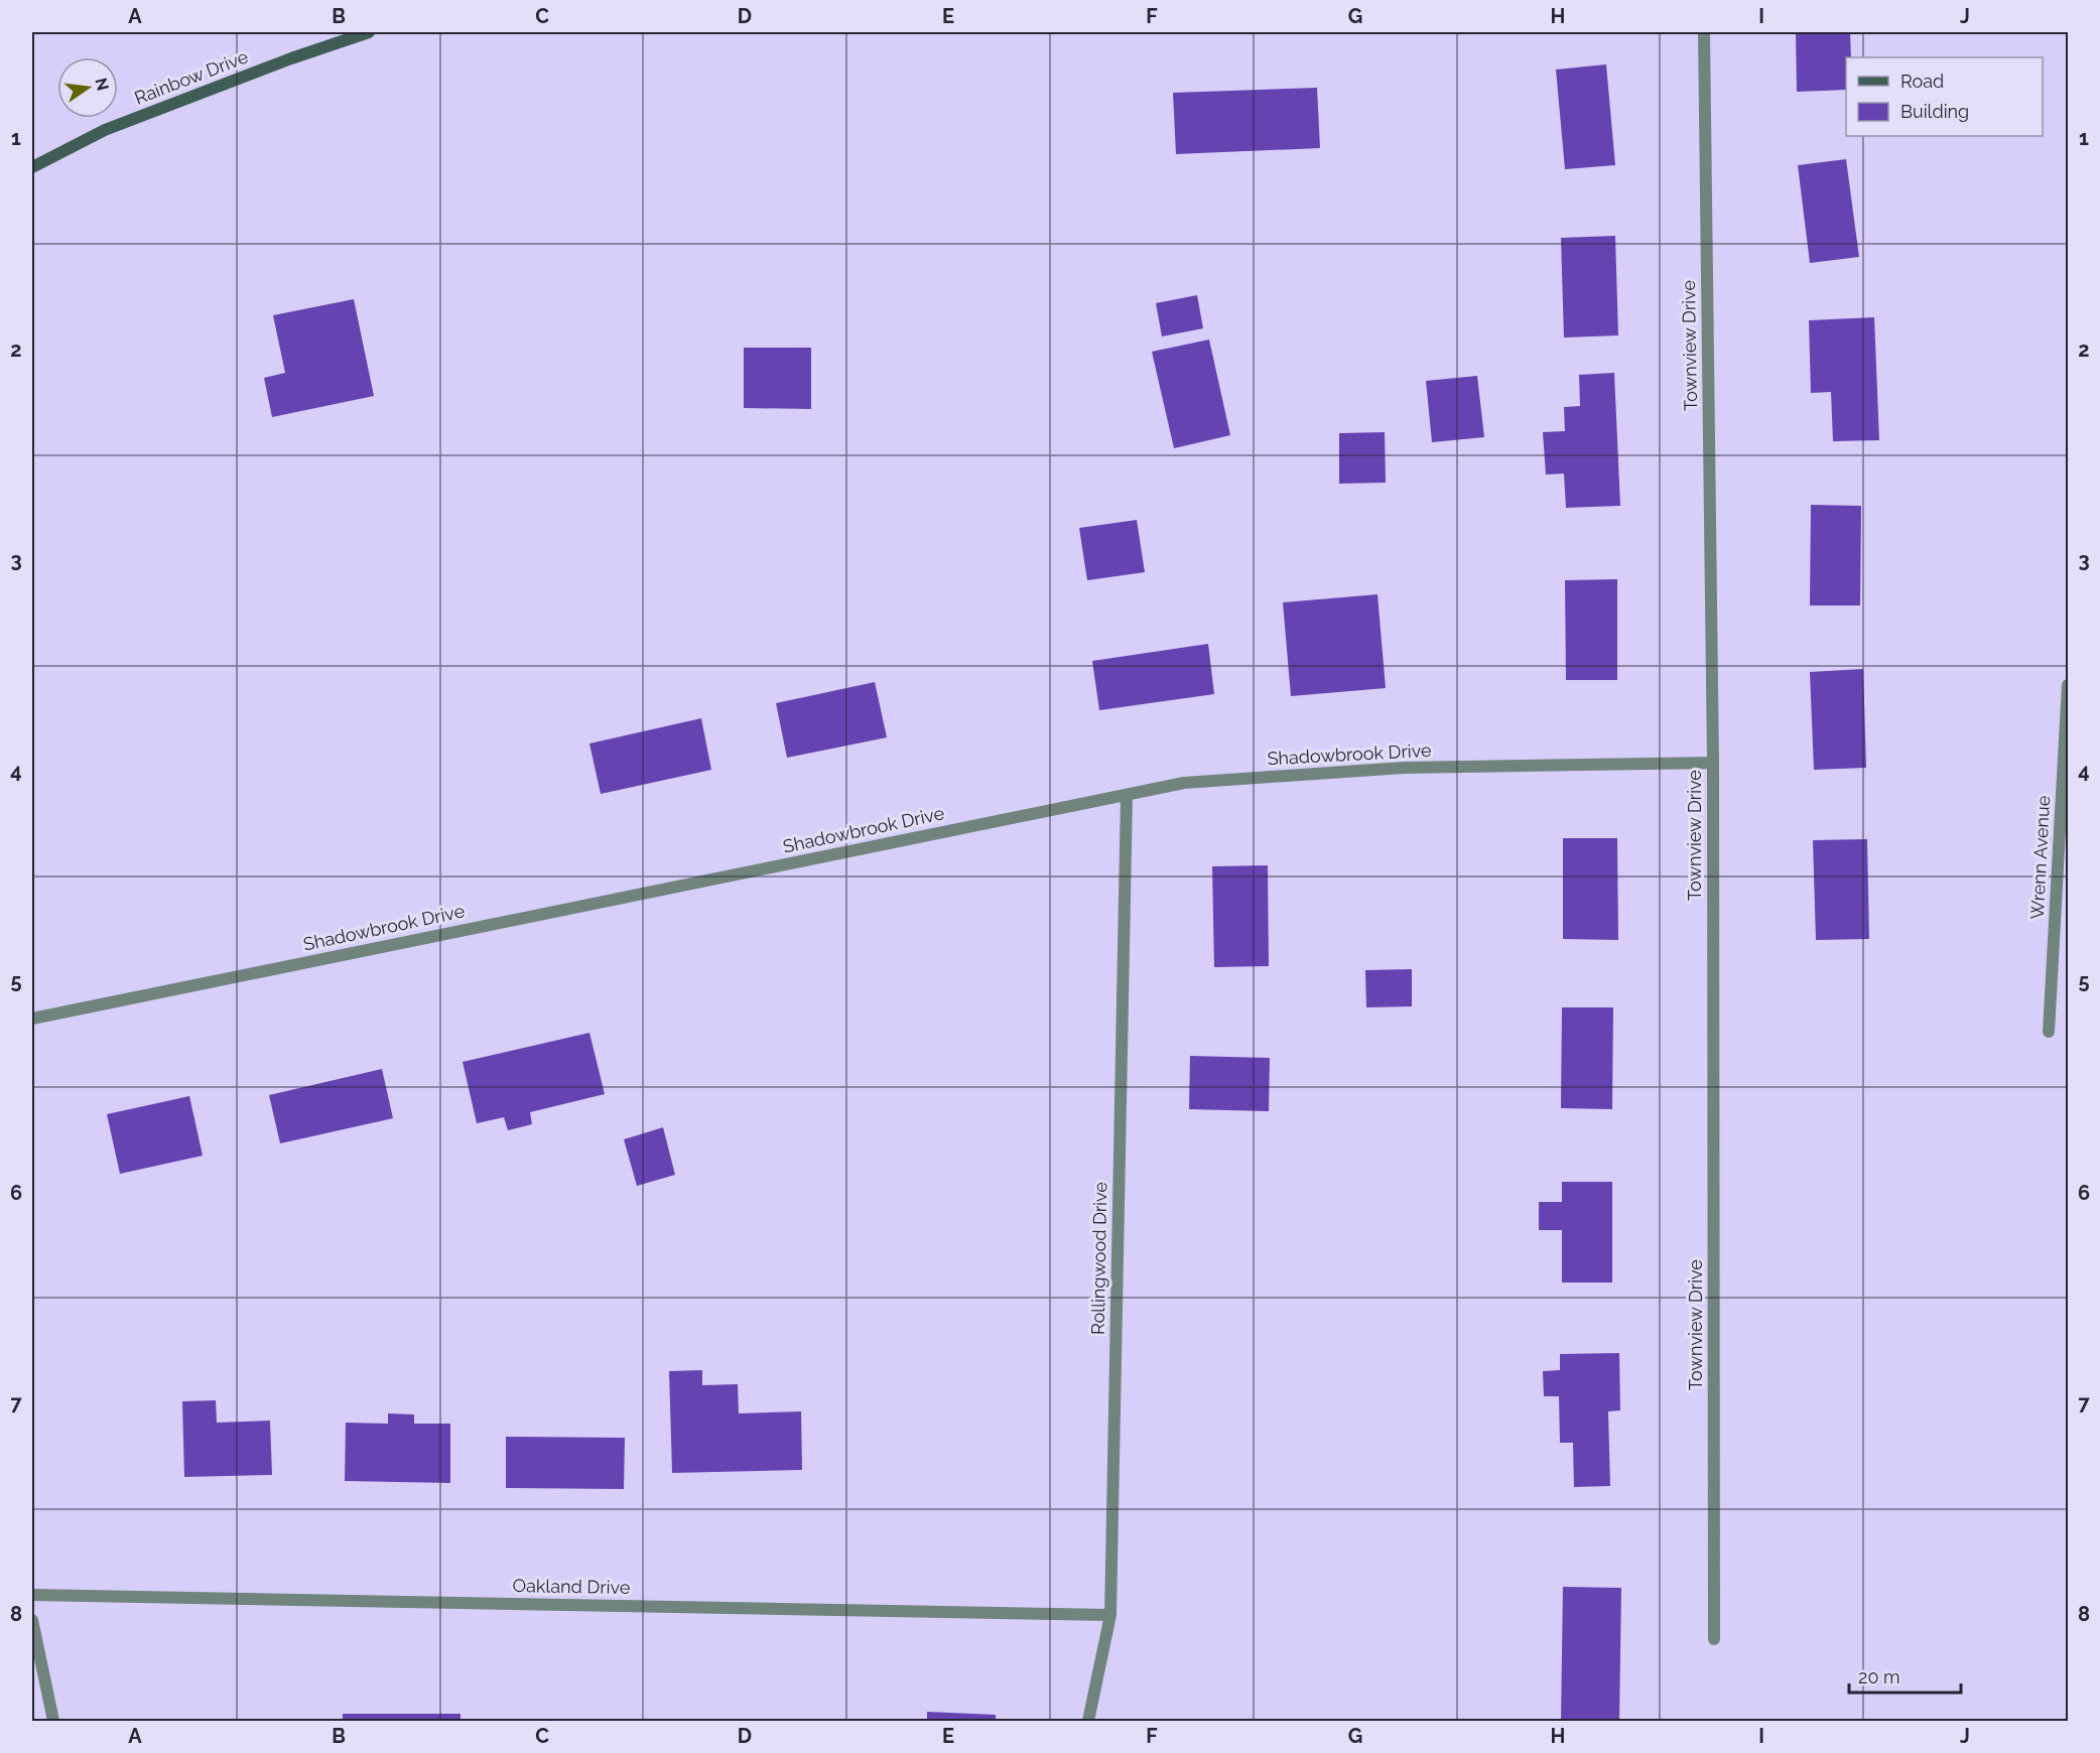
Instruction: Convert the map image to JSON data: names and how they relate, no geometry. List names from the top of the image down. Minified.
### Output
{"streets":{"street":["Rainbow Drive","Townview Drive","Shadowbrook Drive","Wrenn Avenue","Rollingwood Drive","Oakland Drive"]},"crossings":[["Townview Drive","Shadowbrook Drive"],["Shadowbrook Drive","Rollingwood Drive"],["Rollingwood Drive","Oakland Drive"]],"legend":["Road","Building"],"scale_bar":"20 m","north":"right","grid":{"columns":["A","B","C","D","E","F","G","H","I","J"],"rows":["1","2","3","4","5","6","7","8"]}}
